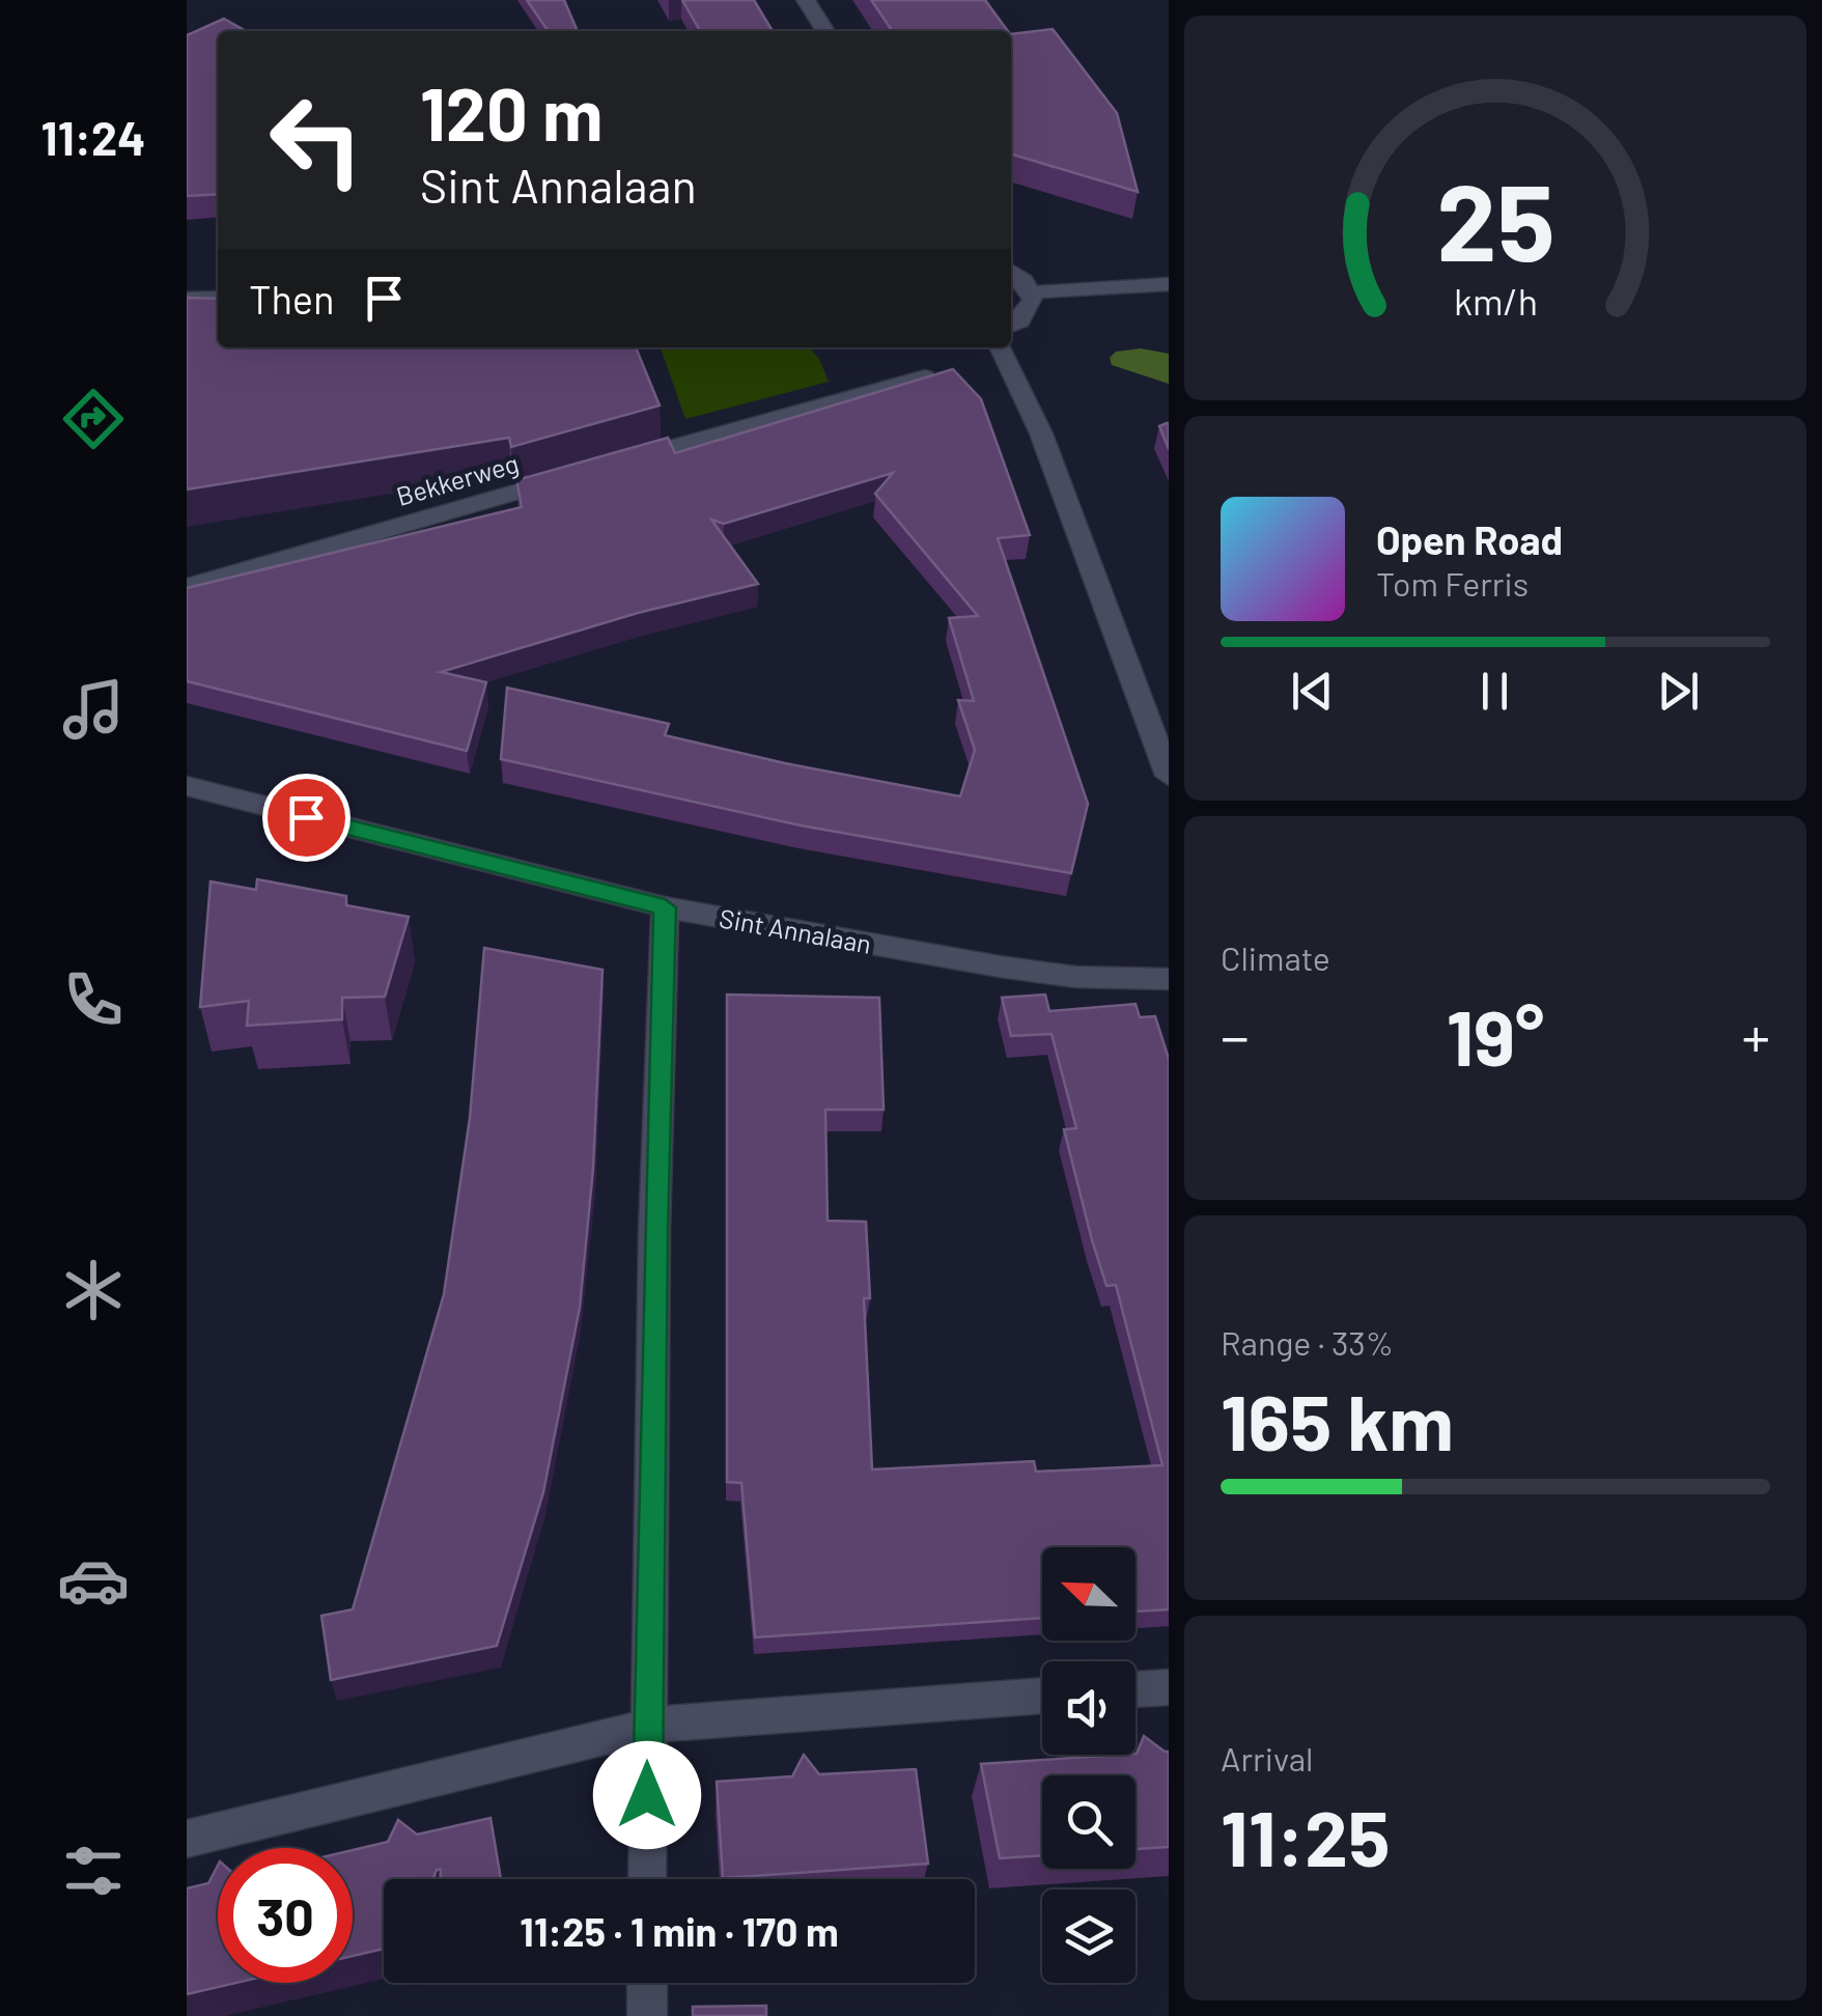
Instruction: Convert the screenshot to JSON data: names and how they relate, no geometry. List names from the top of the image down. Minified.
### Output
{"streets":{"street":["Bekkerweg","Sint Annalaan"]},"north":"top left","page":{"tabs":"11:24","turn":["120 m","Sint Annalaan"],"then":"Then","song":["Open Road","Tom Ferris"],"tile":["Climate",["Range · 33%","165 km"],["Arrival","11:25"]],"heat":["−","19°","+"],"limit":"30","trip":"11:25 · 1 min · 170 m","gauge":["25","km/h"]}}
